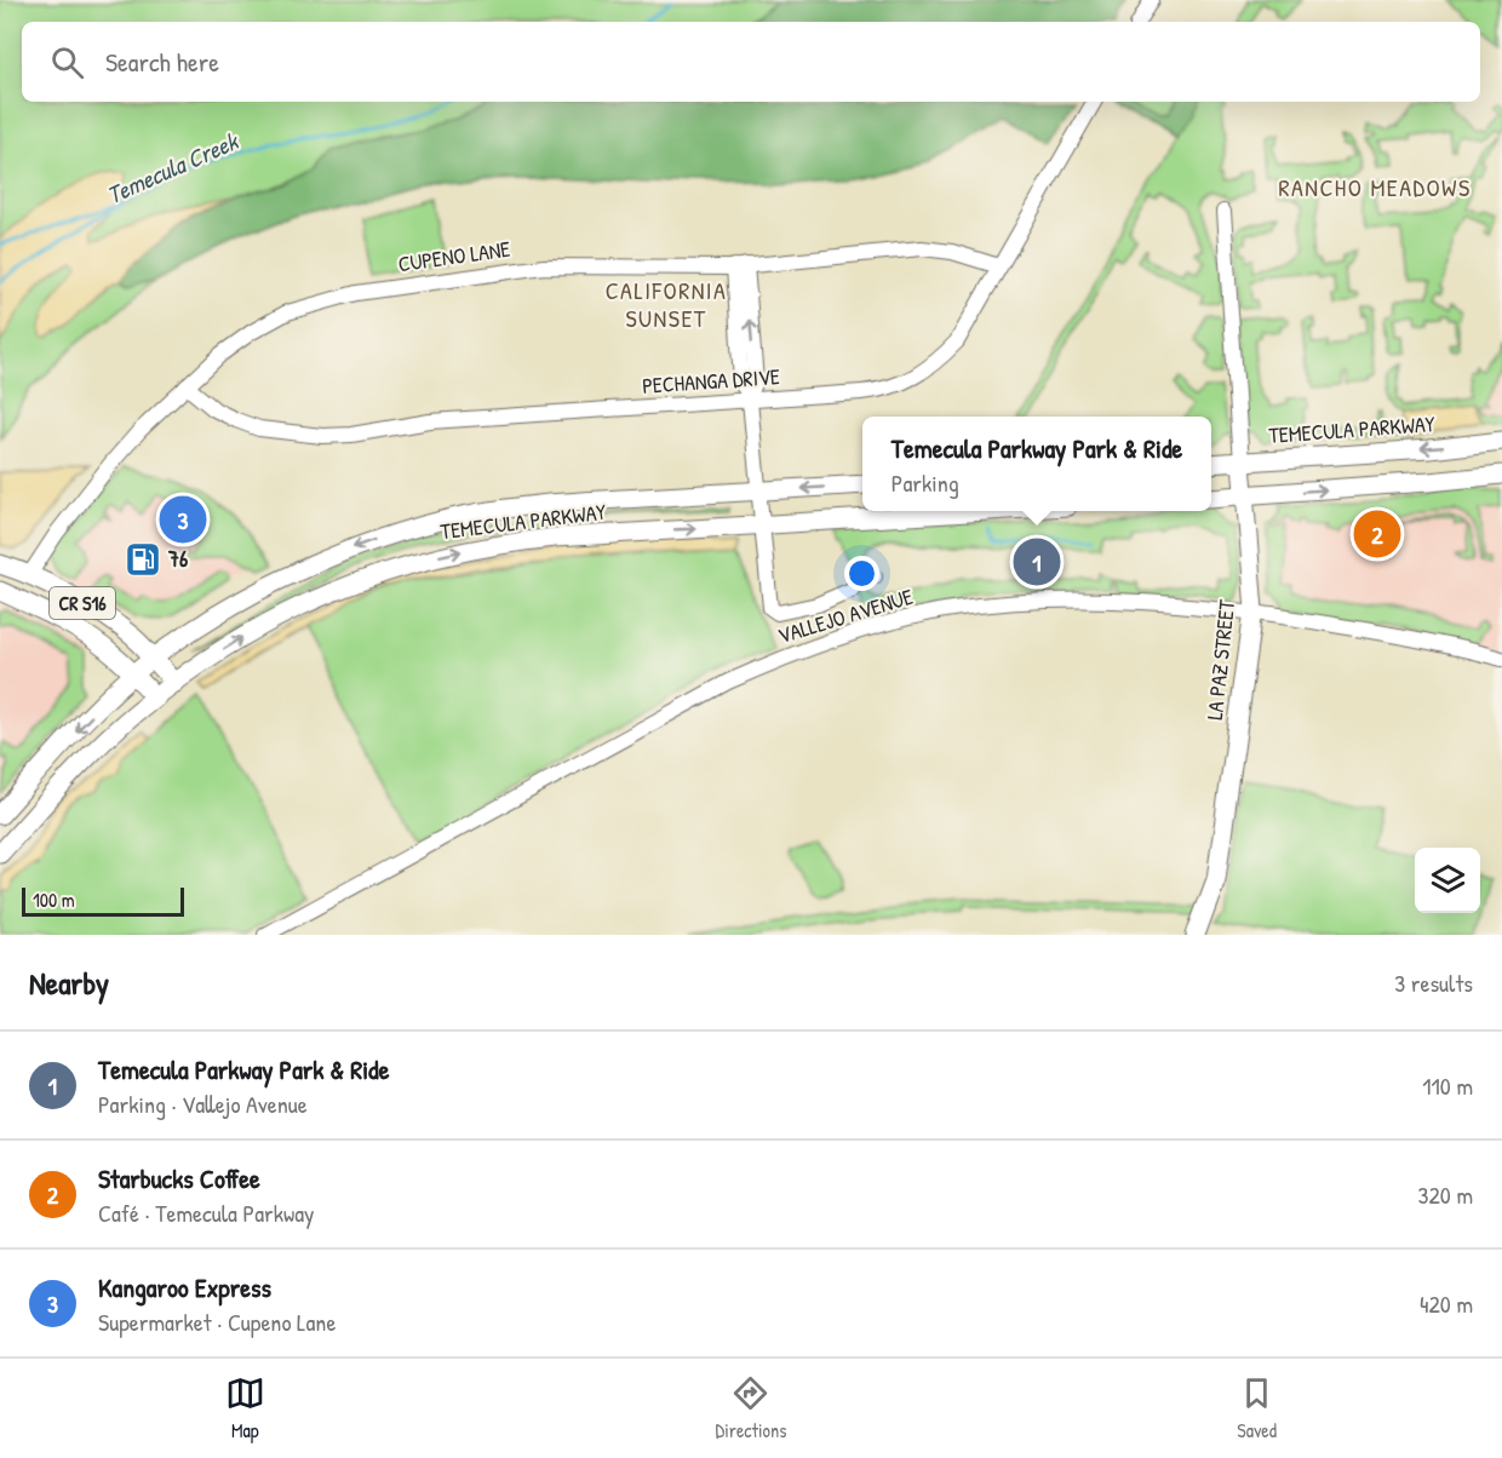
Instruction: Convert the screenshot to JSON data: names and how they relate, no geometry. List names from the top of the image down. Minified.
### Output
{"streets":{"main road":["TEMECULA PARKWAY","CR S16","LA PAZ STREET"],"street":["CUPENO LANE","PECHANGA DRIVE","VALLEJO AVENUE"]},"crossings":[["CUPENO LANE","PECHANGA DRIVE"],["CUPENO LANE","CR S16"],["TEMECULA PARKWAY","CR S16"],["TEMECULA PARKWAY","LA PAZ STREET"],["VALLEJO AVENUE","LA PAZ STREET"]],"districts":["RANCHO MEADOWS","CALIFORNIA SUNSET"],"water":["Temecula Creek"],"places":{"fuel station":["76"]},"scale_bar":"100 m","page":{"search":"Search here","popup":["Temecula Parkway Park & Ride","Parking"],"pins":["3","2","1"],"scale":"100 m","heading":["Nearby","3 results"],"list":[{"mark":"1","name":"Temecula Parkway Park & Ride","note":"Parking · Vallejo Avenue","value":"110 m"},{"mark":"2","name":"Starbucks Coffee","note":"Café · Temecula Parkway","value":"320 m"},{"mark":"3","name":"Kangaroo Express","note":"Supermarket · Cupeno Lane","value":"420 m"}],"nav":["Map","Directions","Saved"]}}
